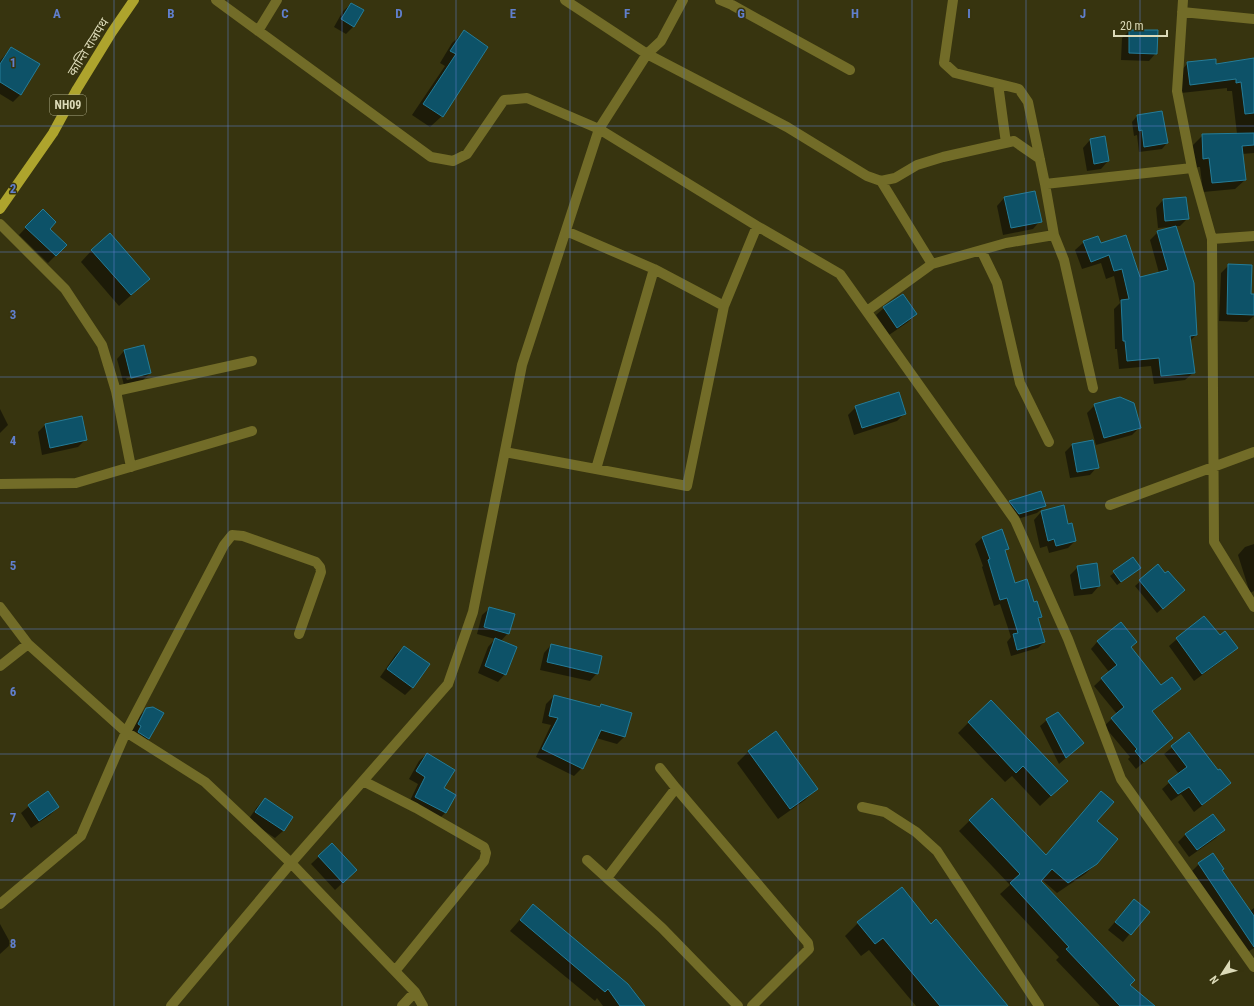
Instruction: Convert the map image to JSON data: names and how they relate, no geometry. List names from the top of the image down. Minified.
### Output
{"streets":{"main road":["कान्ति राजपथ","NH09"]},"scale_bar":"20 m","north":"bottom left","grid":{"columns":["A","B","C","D","E","F","G","H","I","J"],"rows":["1","2","3","4","5","6","7","8"]}}
